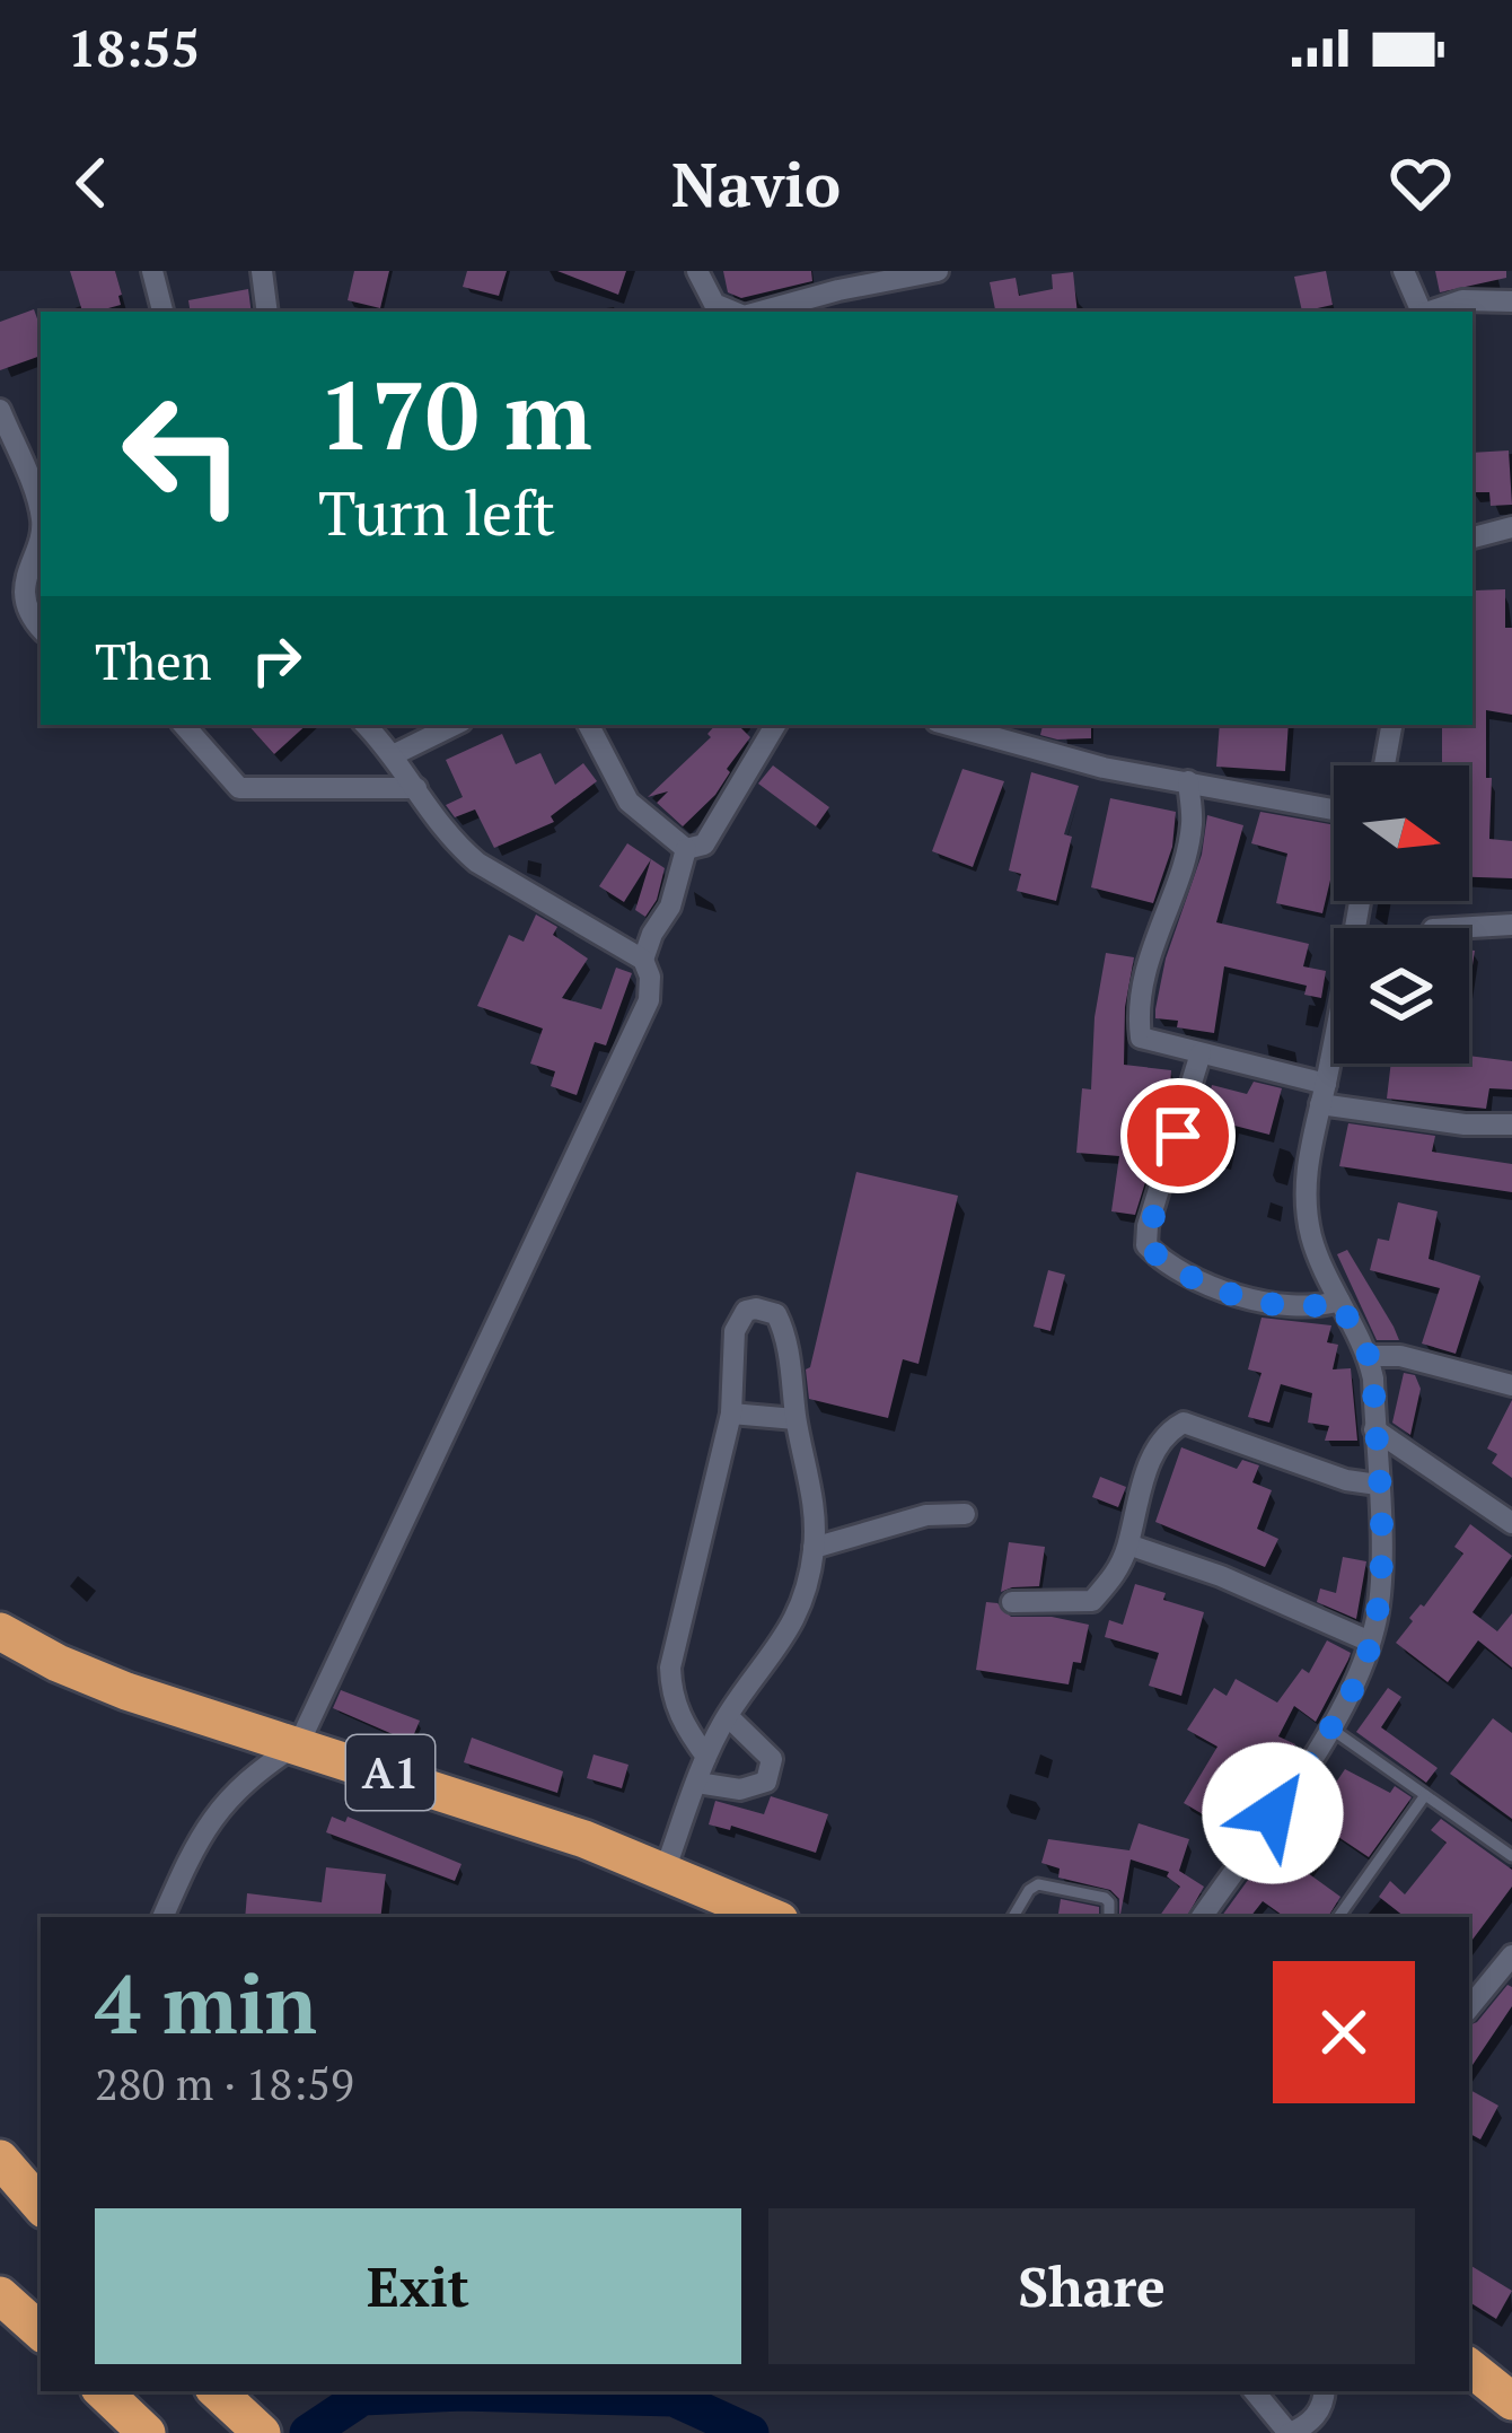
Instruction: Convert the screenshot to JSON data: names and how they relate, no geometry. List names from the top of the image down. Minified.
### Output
{"streets":{"highway":["A1"]},"north":"right","page":{"status":"18:55","header":"Navio","turn":["170 m","Turn left"],"then":"Then","heading":["4 min","280 m · 18:59"],"buttons":["Exit","Share"]}}
